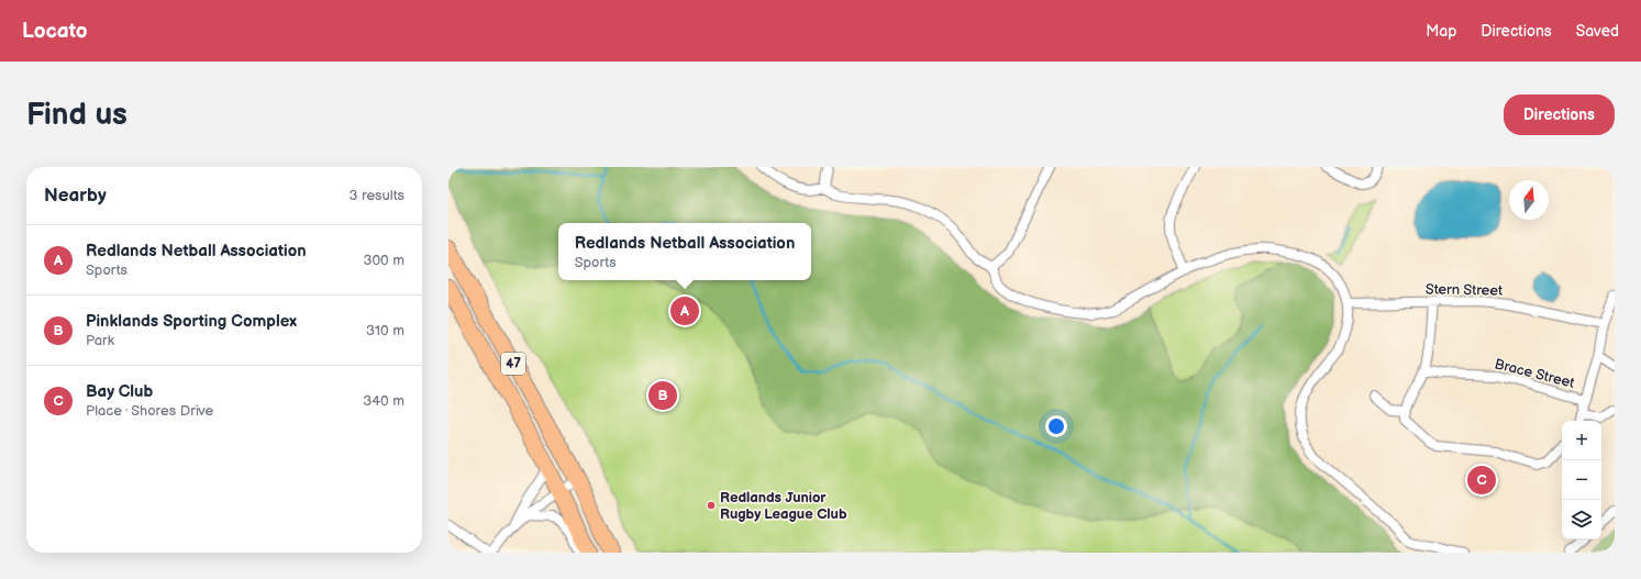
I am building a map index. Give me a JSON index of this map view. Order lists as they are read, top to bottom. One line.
{"streets":{"highway":["47"],"street":["Stern Street","Brace Street"]},"places":["Redlands Junior Rugby League Club"],"north":"top","page":{"header":"Locato","nav":["Map","Directions","Saved"],"buttons":"Directions","title":"Find us","heading":["Nearby","3 results"],"popup":["Redlands Netball Association","Sports"],"list":[{"mark":"A","name":"Redlands Netball Association","note":"Sports","value":"300 m"},{"mark":"B","name":"Pinklands Sporting Complex","note":"Park","value":"310 m"},{"mark":"C","name":"Bay Club","note":"Place · Shores Drive","value":"340 m"}],"pins":["A","B","C"],"map_buttons":["+","−"]}}
